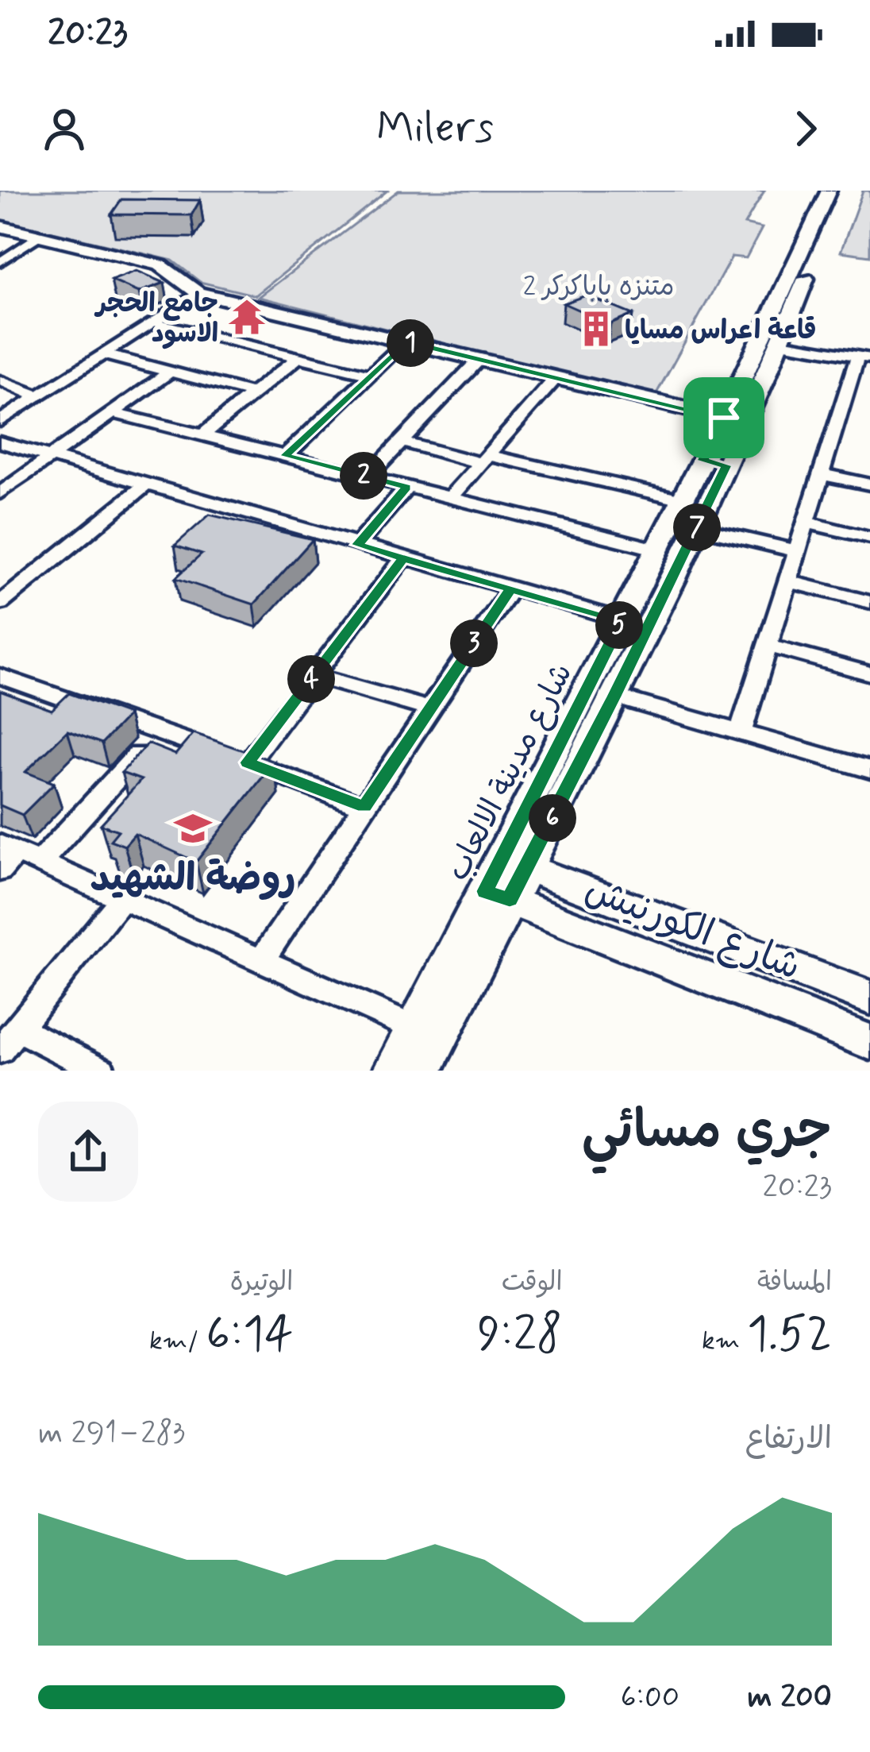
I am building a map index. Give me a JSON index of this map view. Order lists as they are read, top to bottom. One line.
{"streets":{"main road":["شارع مدينة الالعاب","شارع الكورنيش"]},"crossings":[["شارع مدينة الالعاب","شارع الكورنيش"]],"parks":["متنزه باباكركر 2"],"places":{"temple":["جامع الحجر الاسود"],"building":["قاعة اعراس مسايا"],"school or university":["روضة الشهيد"]},"page":{"status":"20:23","header":"Milers","pins":["1","2","7","5","3","4","6"],"heading":["جري مسائي","20:23"],"stats":[["المسافة","1.52 km"],["الوقت","9:28"],["الوتيرة","6:14 /km"]],"chart":["الارتفاع","283–291 m"],"list":[{"name":"200 m","note":"6:00"}]}}
